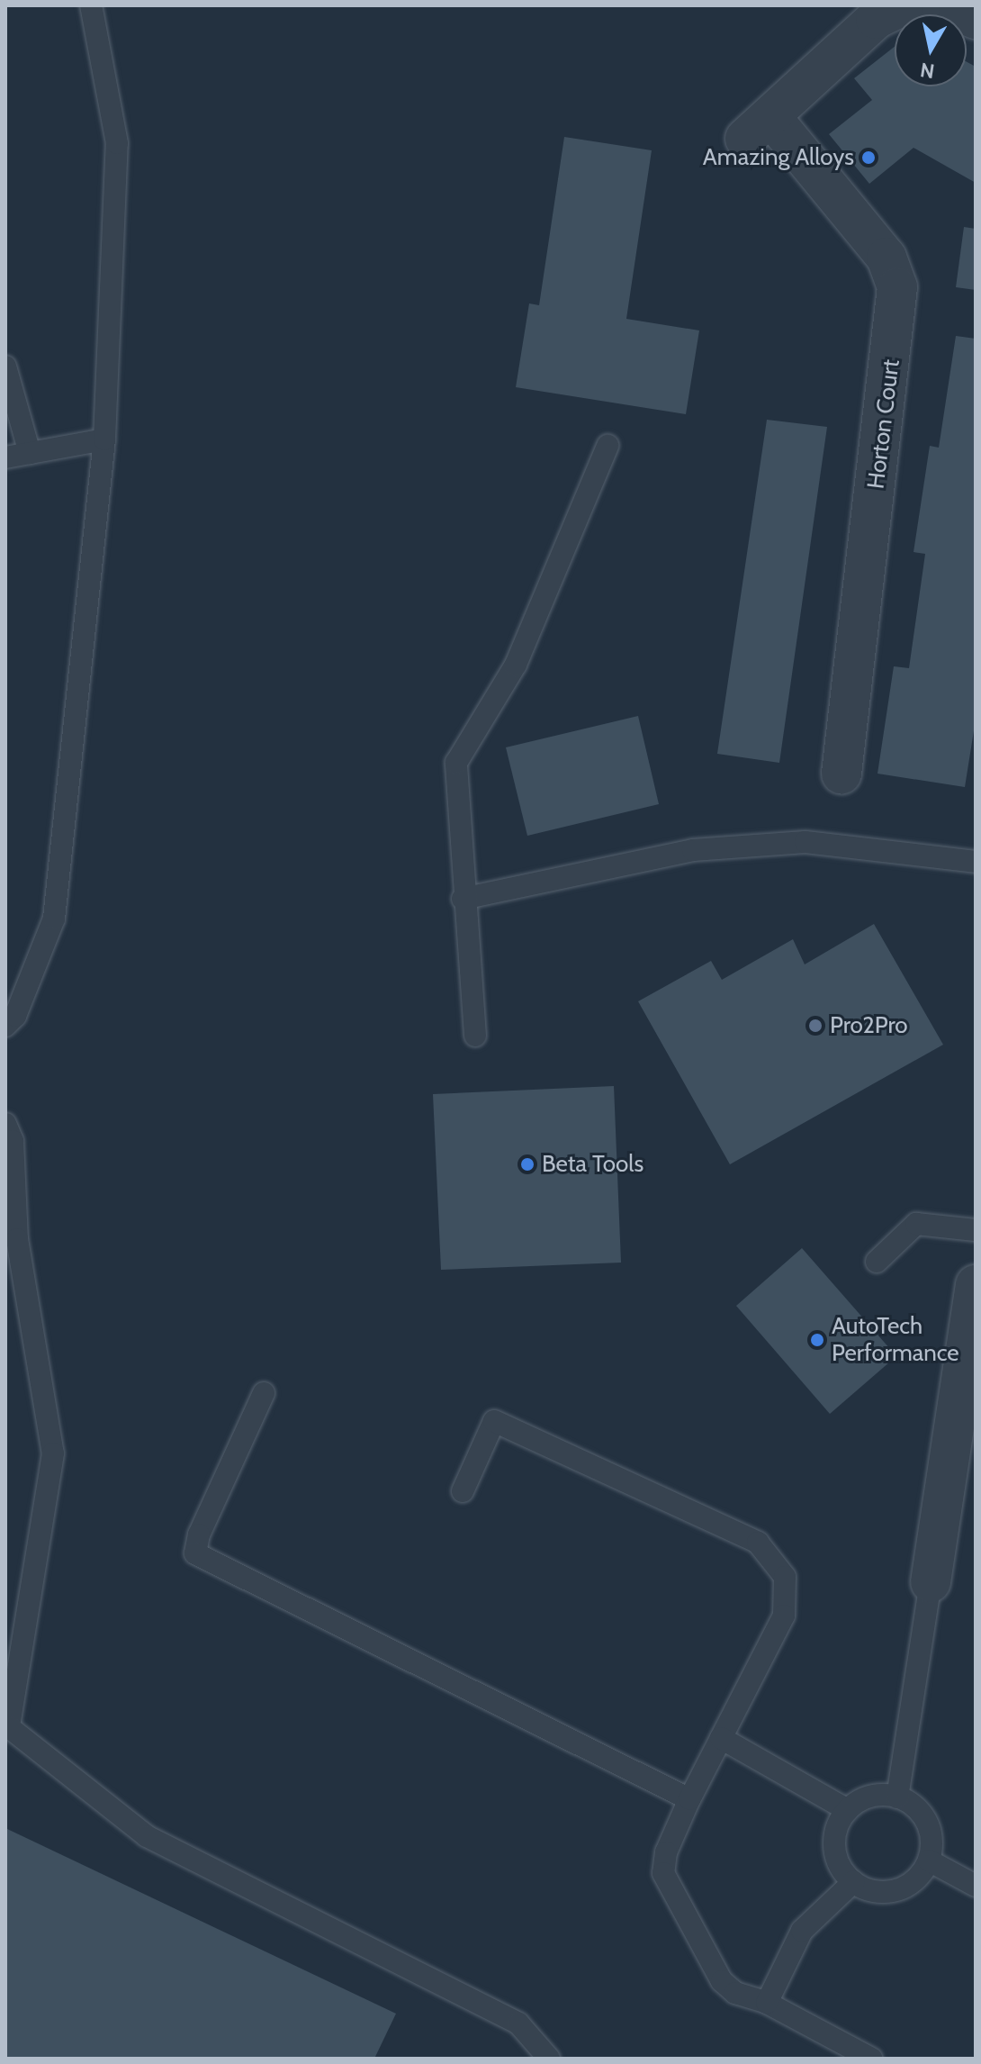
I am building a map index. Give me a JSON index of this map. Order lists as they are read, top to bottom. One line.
{"streets":{"street":["Horton Court"]},"places":["Amazing Alloys","Pro2Pro","Beta Tools","AutoTech Performance"],"north":"bottom"}
